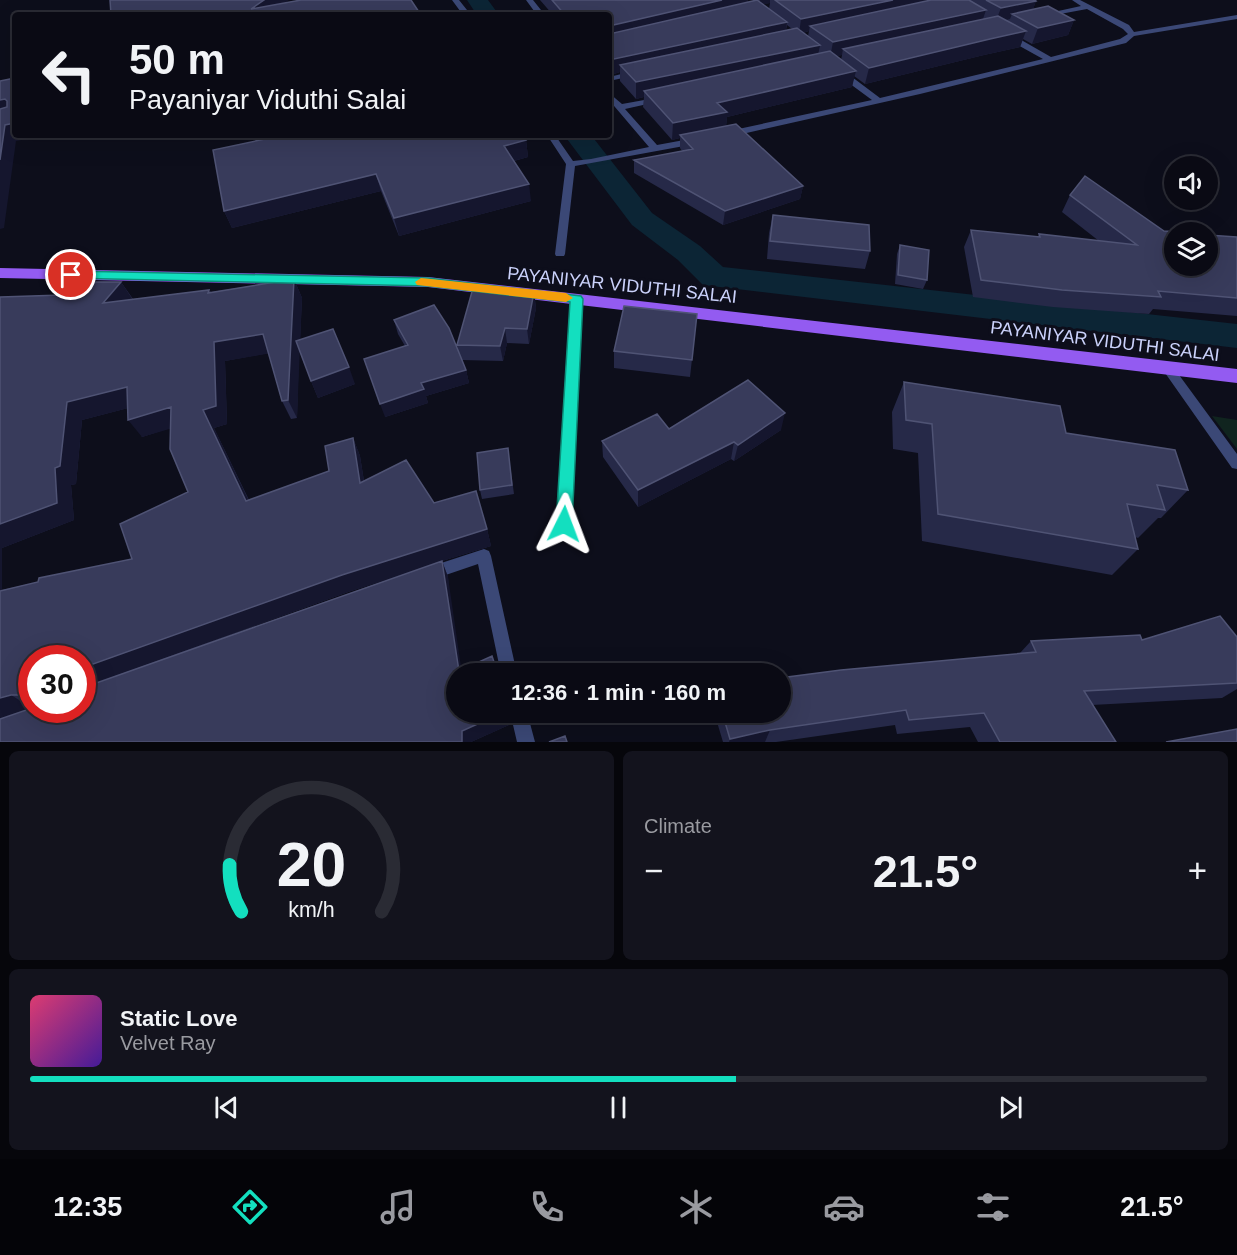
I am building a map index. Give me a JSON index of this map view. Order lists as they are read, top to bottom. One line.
{"streets":{"main road":["PAYANIYAR VIDUTHI SALAI"]},"page":{"turn":["50 m","Payaniyar Viduthi Salai"],"limit":"30","trip":"12:36 · 1 min · 160 m","tile":"Climate","heat":["−","21.5°","+"],"song":["Static Love","Velvet Ray"],"tabs":["12:35","21.5°"],"gauge":["20","km/h"]}}
